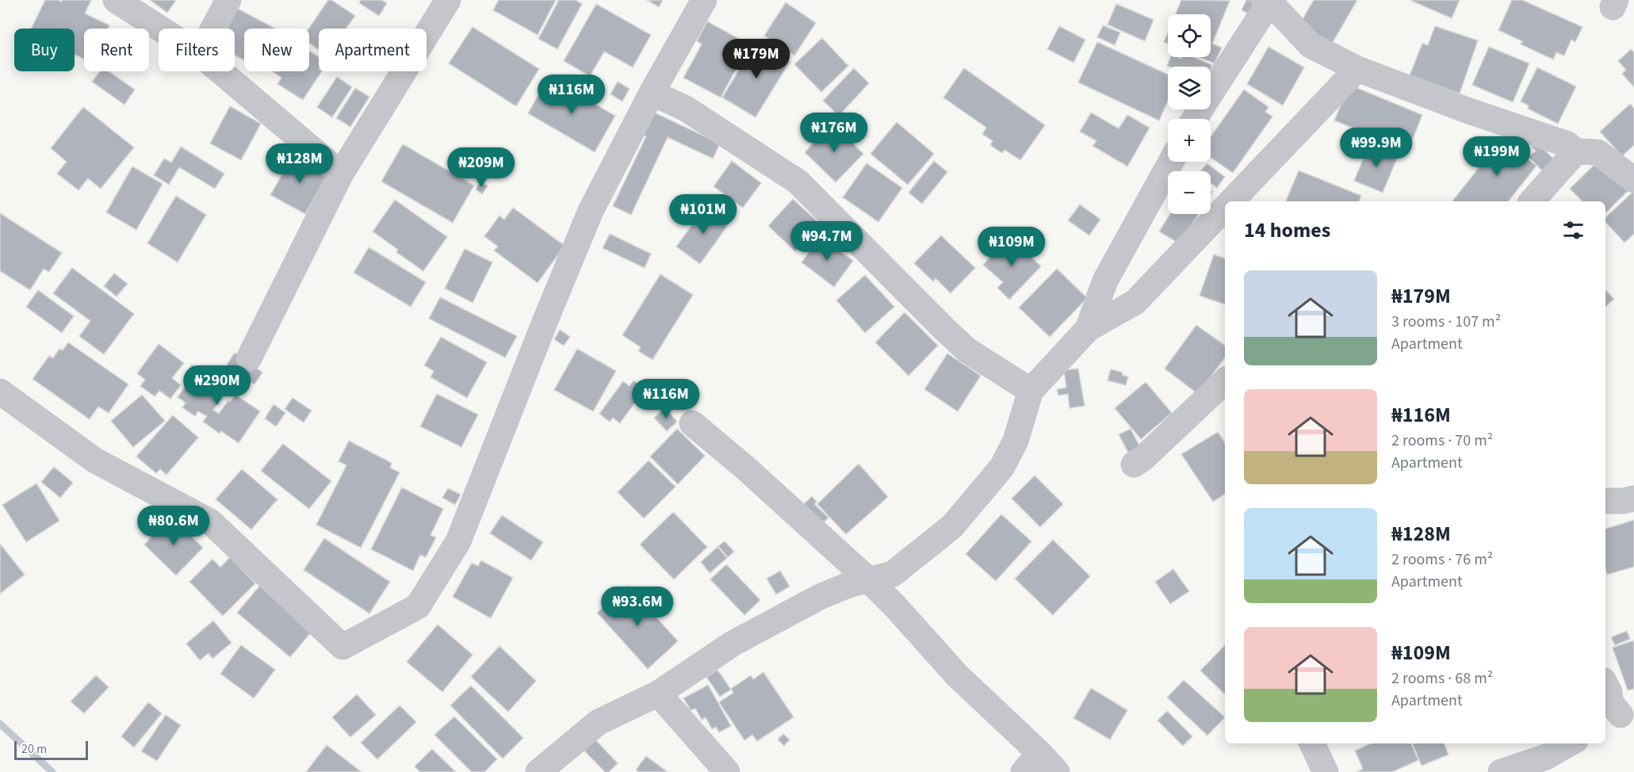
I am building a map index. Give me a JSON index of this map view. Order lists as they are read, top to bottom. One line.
{"scale_bar":"20 m","page":{"map_buttons":["+","−"],"chip":["Buy","Rent","Filters","New","Apartment"],"price":["₦179M","₦116M","₦176M","₦99.9M","₦199M","₦128M","₦209M","₦101M","₦94.7M","₦109M","₦290M","₦116M","₦80.6M","₦93.6M"],"heading":"14 homes","list":[{"name":"₦179M","note":"3 rooms · 107 m² · Apartment"},{"name":"₦116M","note":"2 rooms · 70 m² · Apartment"},{"name":"₦128M","note":"2 rooms · 76 m² · Apartment"},{"name":"₦109M","note":"2 rooms · 68 m² · Apartment"}],"scale":"20 m"}}
